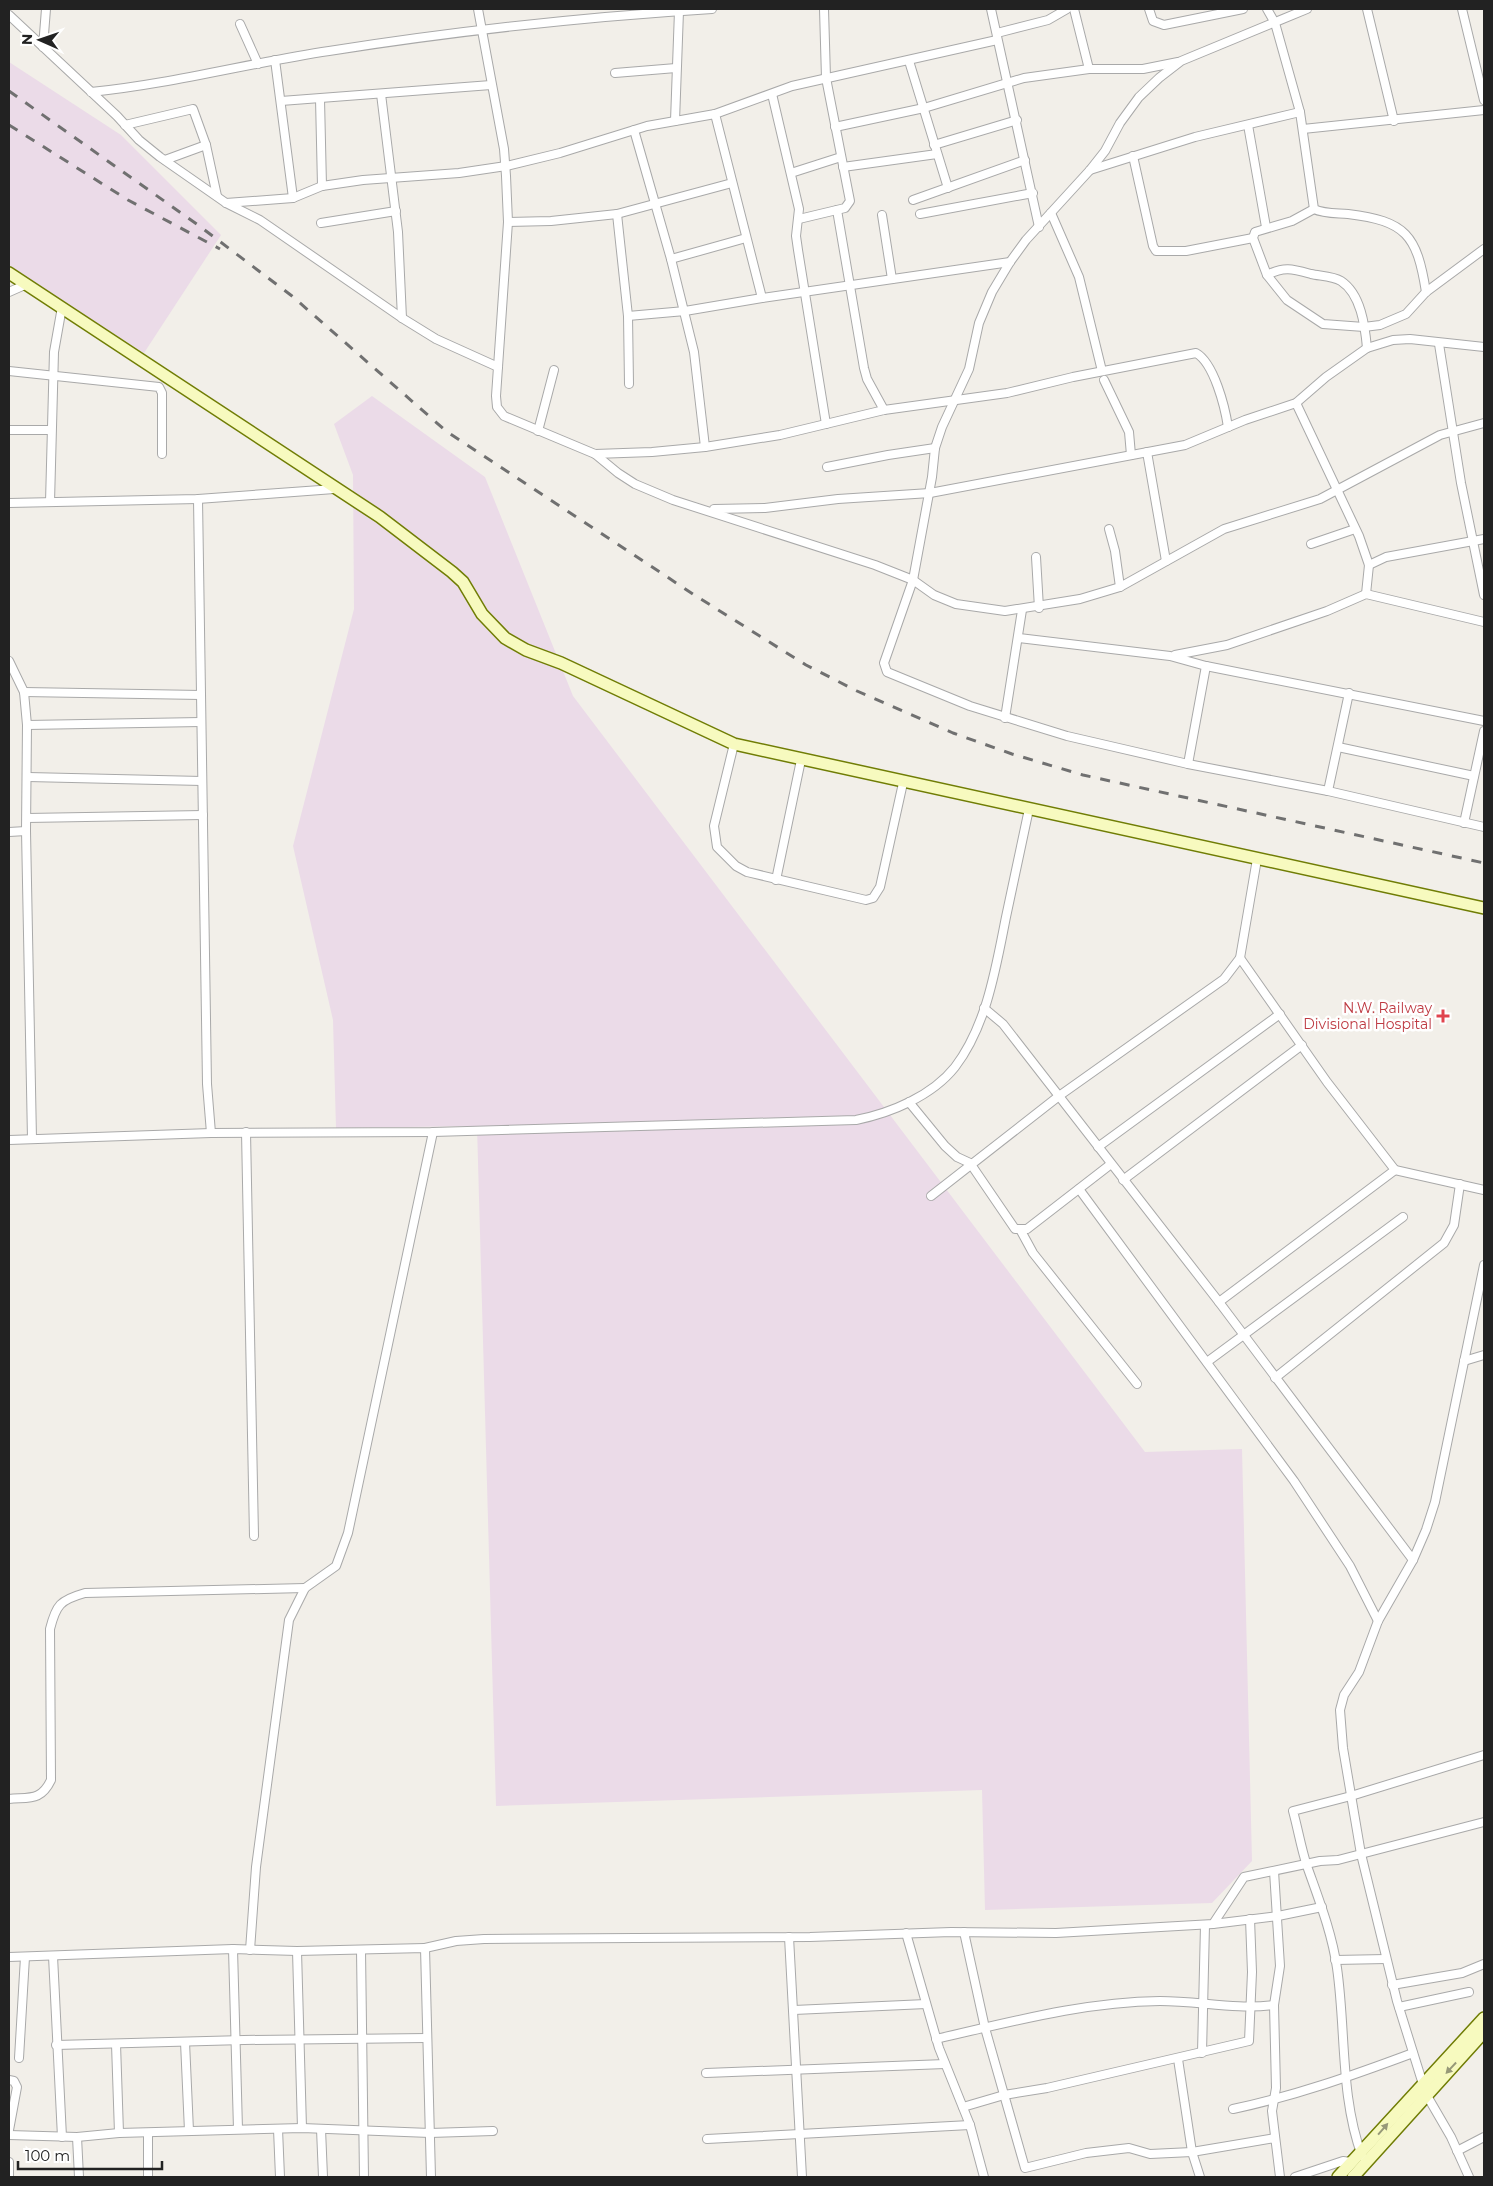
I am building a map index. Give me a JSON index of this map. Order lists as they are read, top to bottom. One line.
{"places":{"health":["N.W. Railway Divisional Hospital"]},"scale_bar":"100 m","north":"left"}
